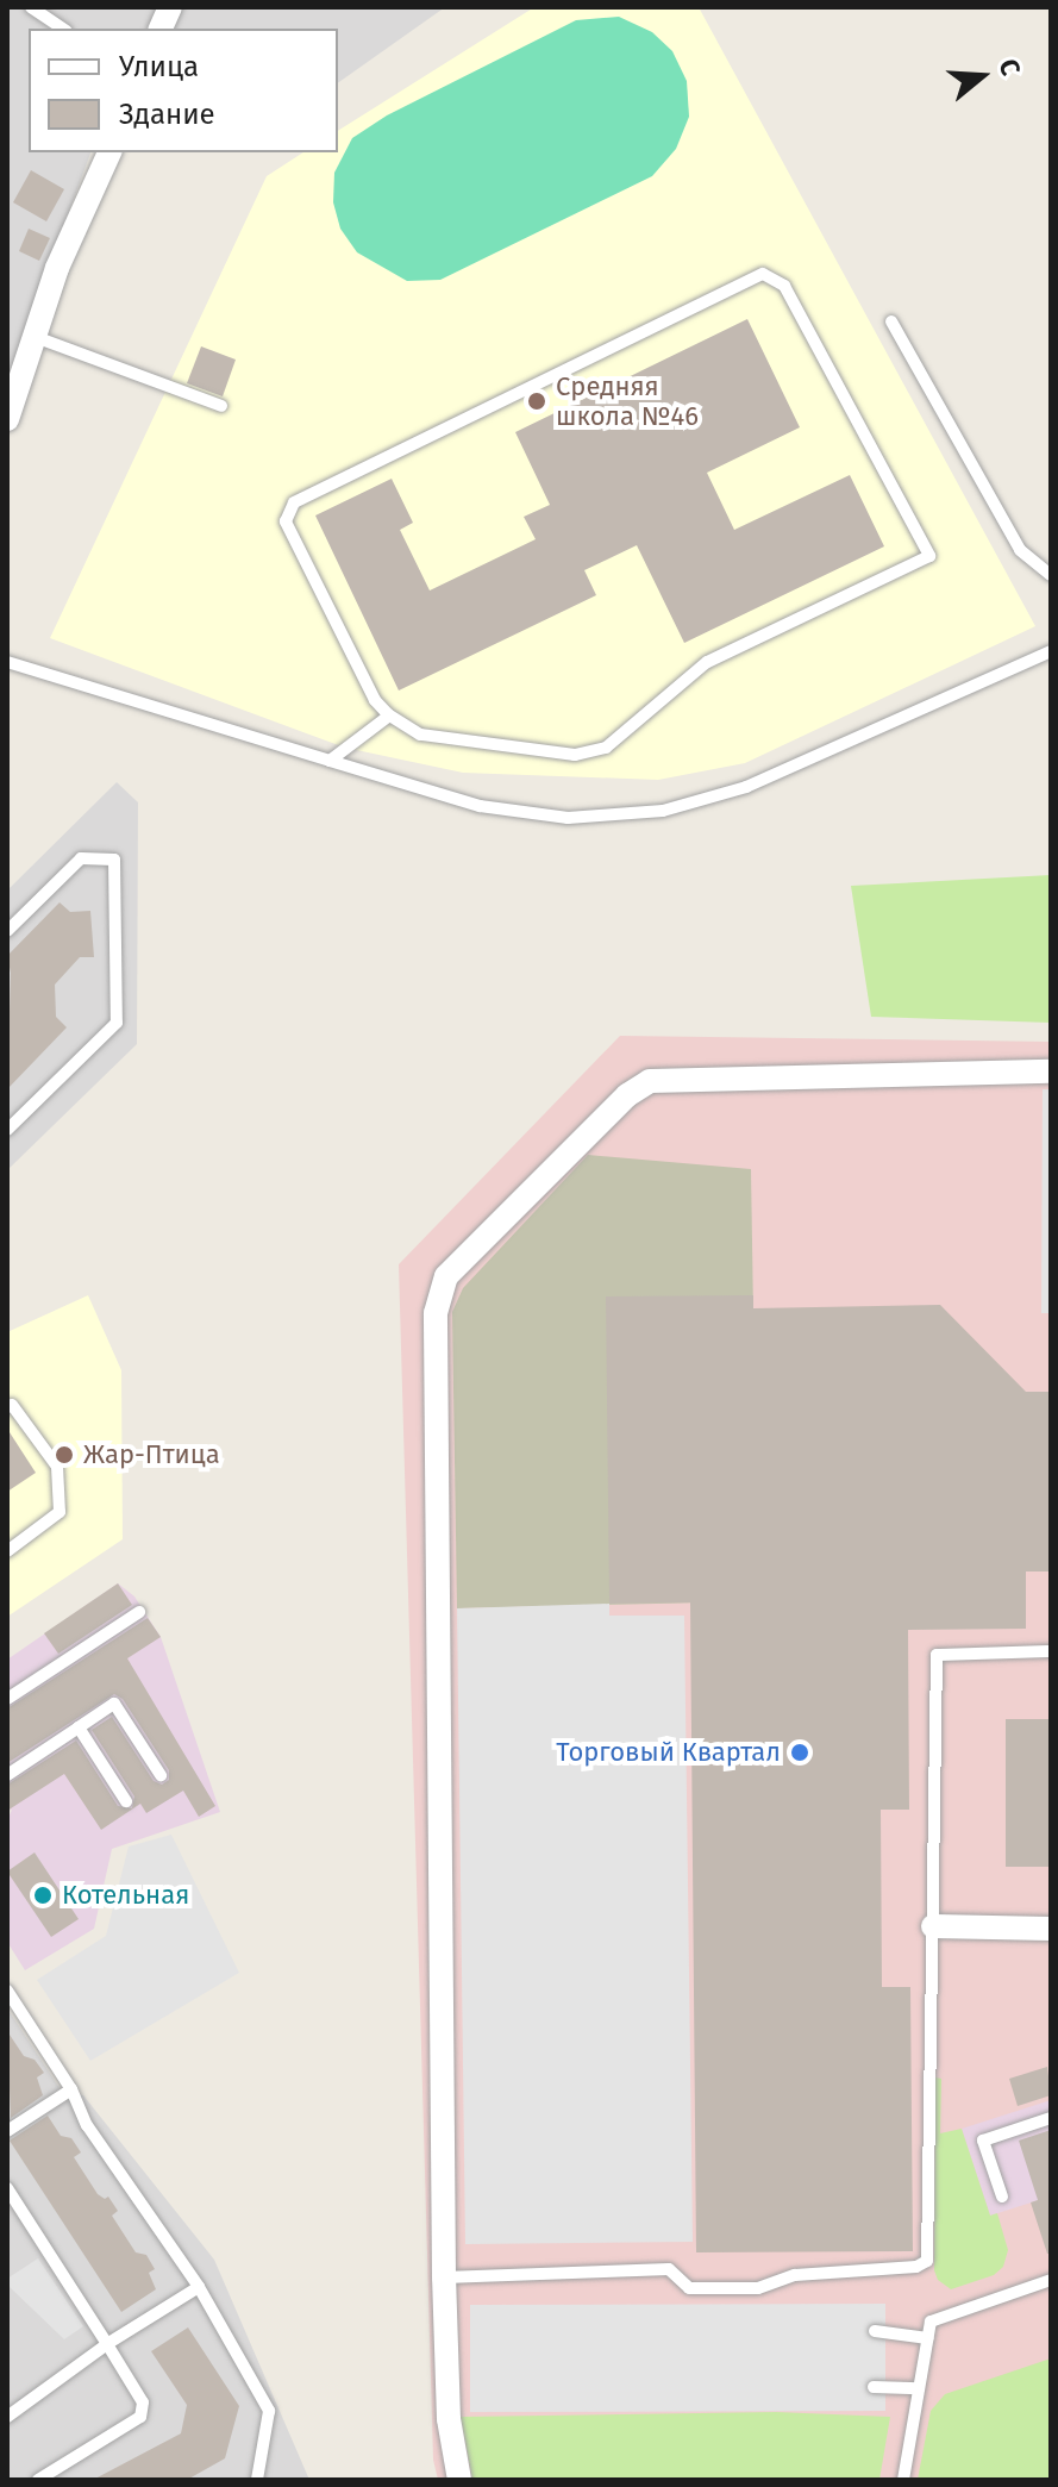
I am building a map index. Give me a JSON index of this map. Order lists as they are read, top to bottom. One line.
{"places":["Средняя школа №46","Жар-Птица","Торговый Квартал","Котельная"],"legend":["Улица","Здание"],"north":"right"}
